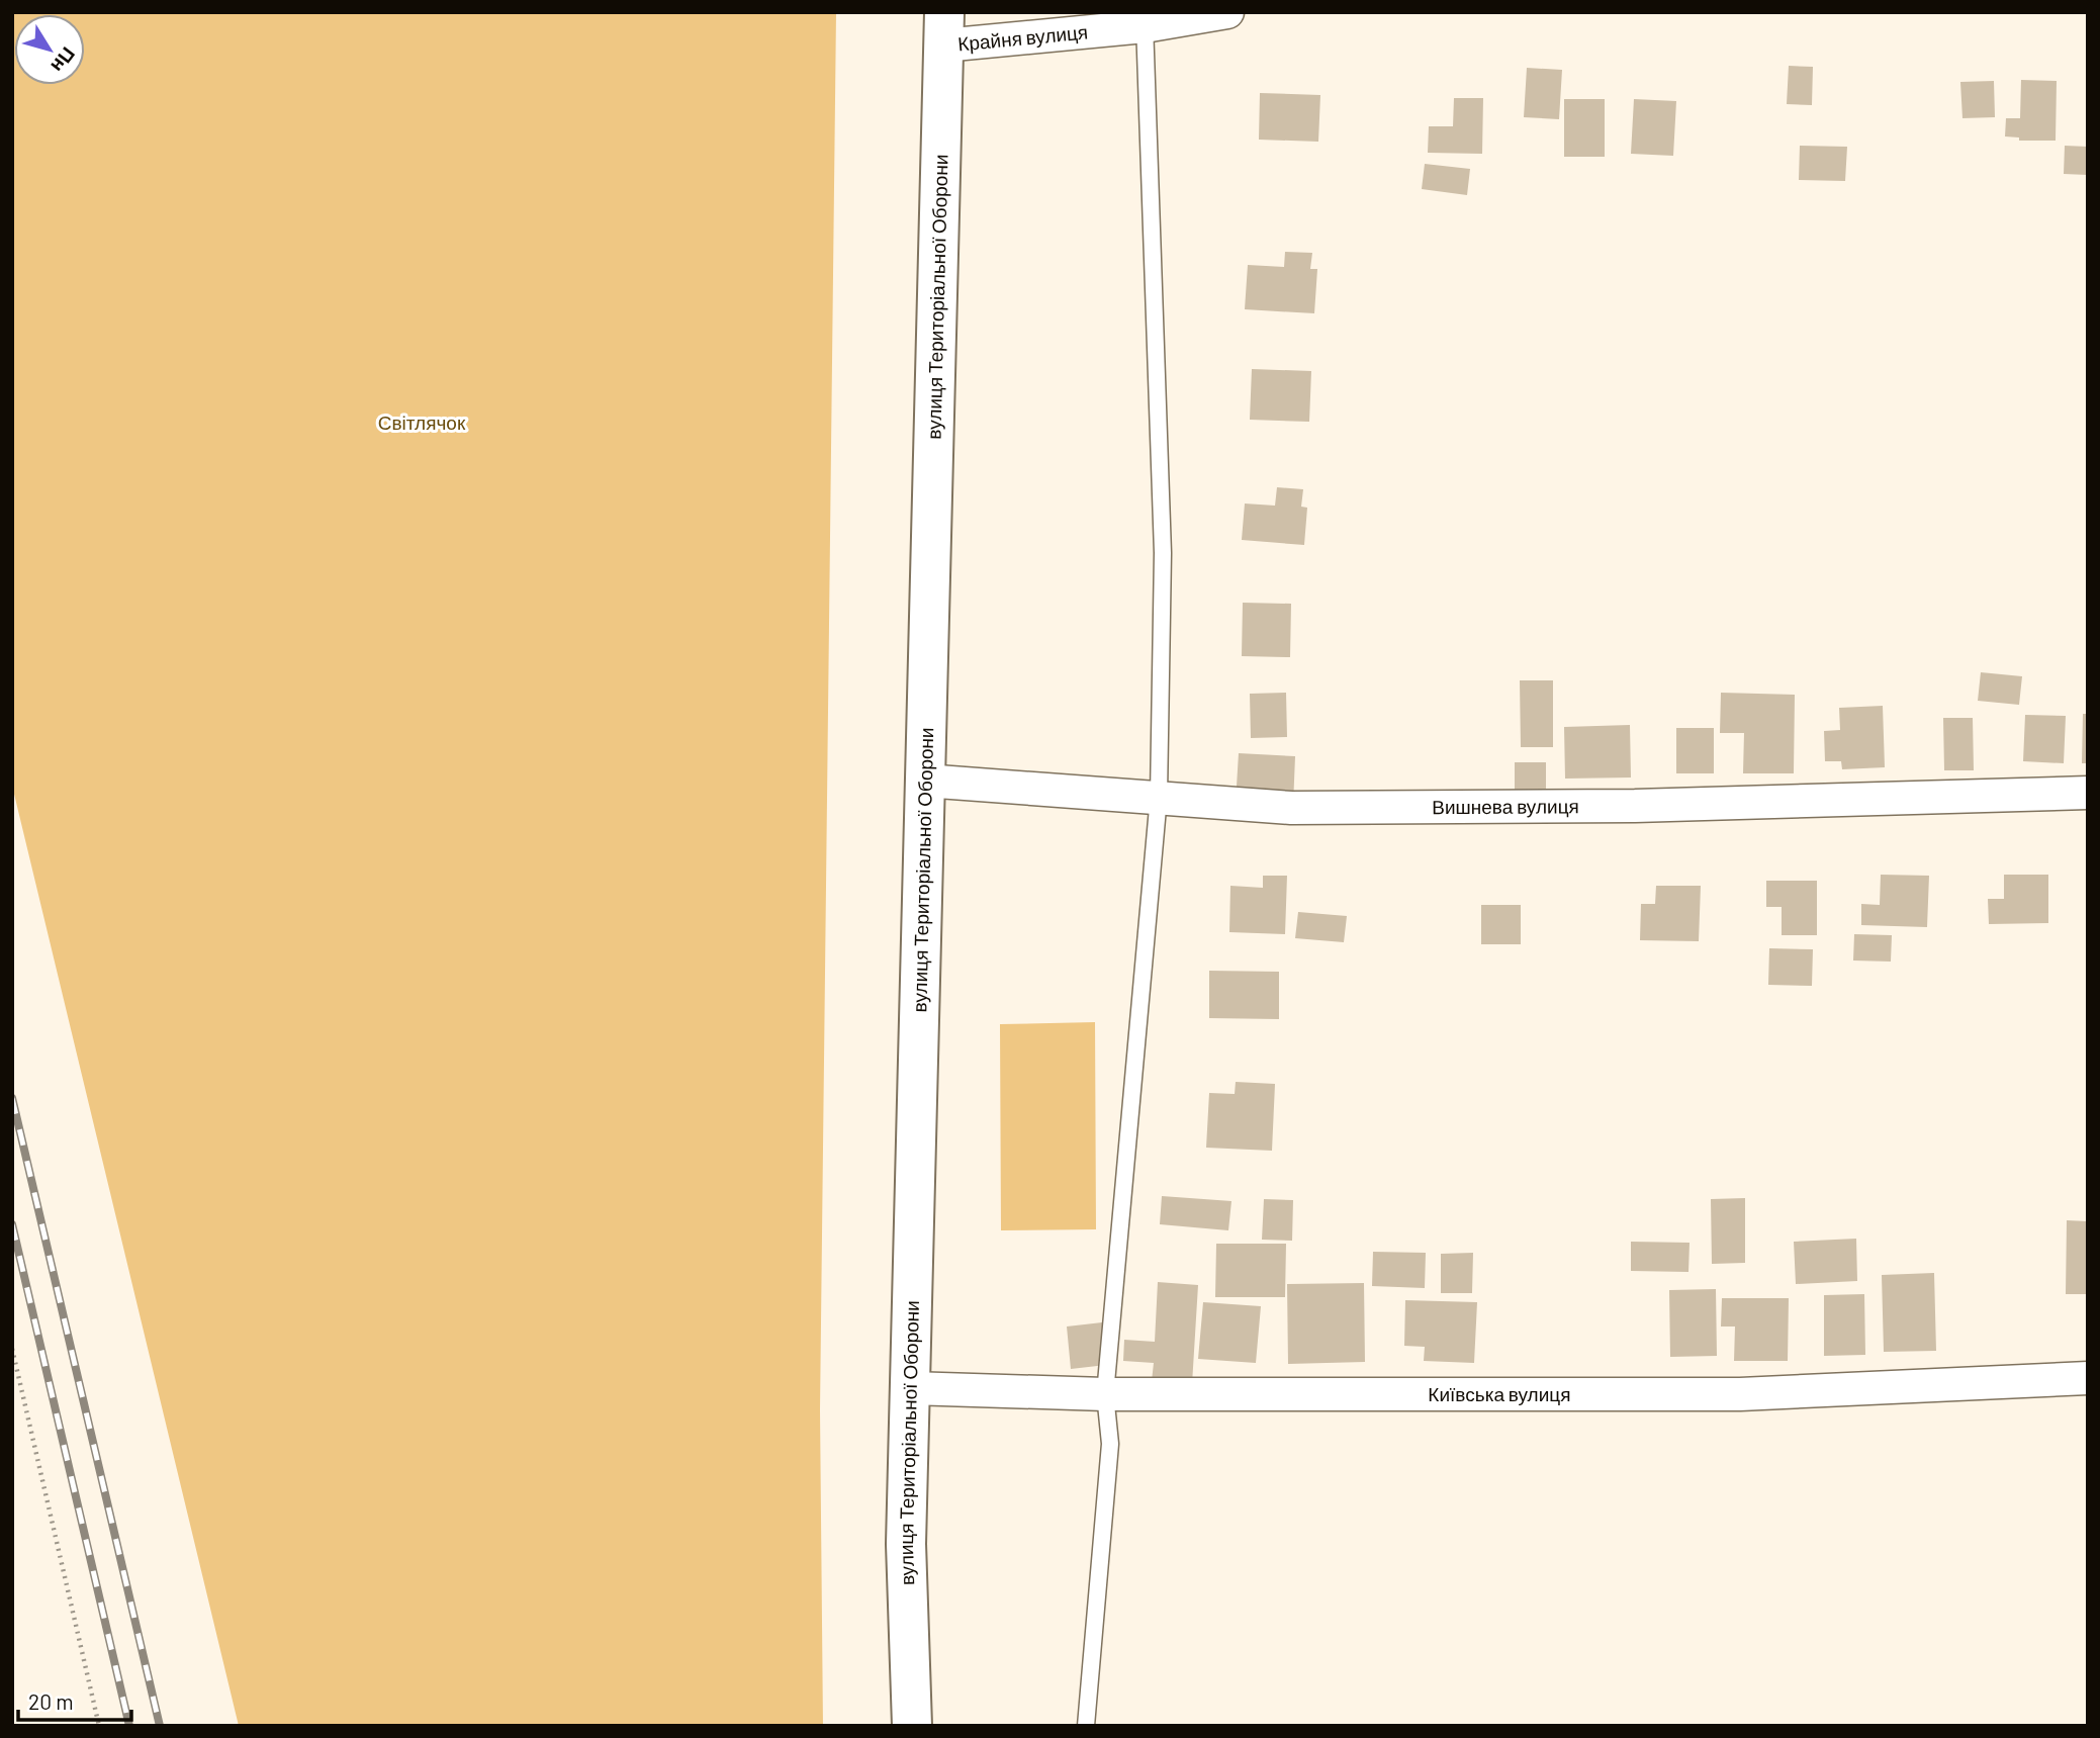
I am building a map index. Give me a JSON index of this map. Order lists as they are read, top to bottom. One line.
{"streets":{"street":["Крайня вулиця","вулиця Територіальної Оборони","Вишнева вулиця","Київська вулиця"]},"crossings":[["Крайня вулиця","вулиця Територіальної Оборони"],["вулиця Територіальної Оборони","Вишнева вулиця"],["вулиця Територіальної Оборони","Київська вулиця"]],"parks":["Світлячок"],"scale_bar":"20 m","north":"bottom right"}
